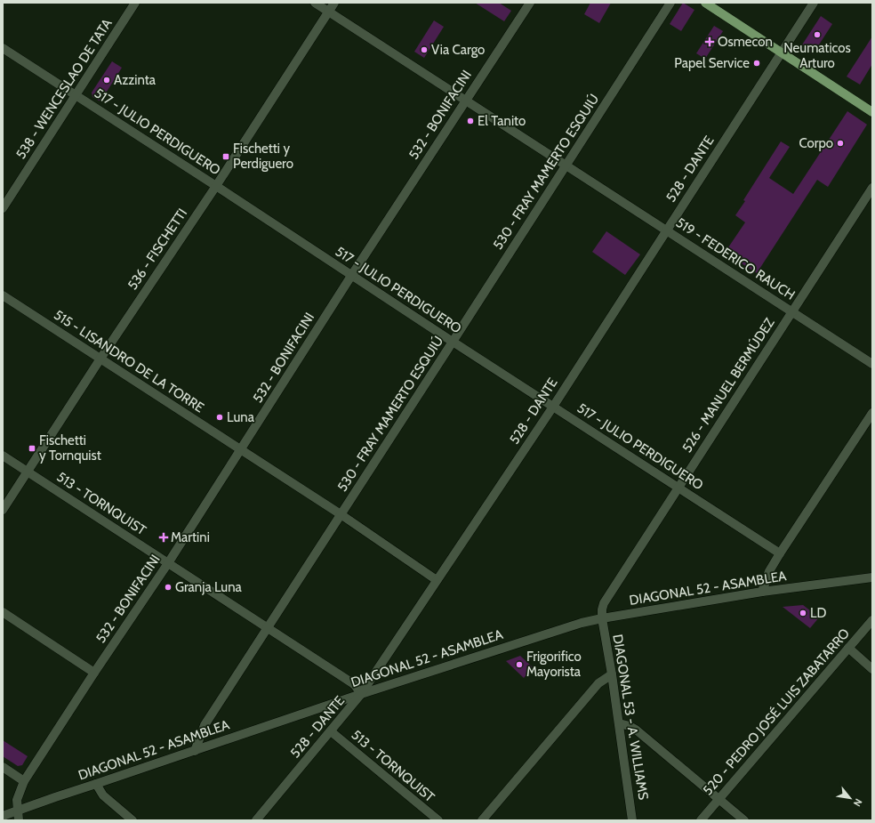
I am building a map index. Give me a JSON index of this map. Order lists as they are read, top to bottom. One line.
{"streets":{"street":["538 - WENCESLAO DE TATA","532 - BONIFACINI","517 - JULIO PERDIGUERO","528 - DANTE","530 - FRAY MAMERTO ESQUIÚ","536 - FISCHETTI","519 - FEDERICO RAUCH","515 - LISANDRO DE LA TORRE","526 - MANUEL BERMÚDEZ","513 - TORNQUIST","DIAGONAL 52 - ASAMBLEA","520 - PEDRO JOSÉ LUIS ZABATARRO","DIAGONAL 53 - A. WILLIAMS"]},"crossings":[["538 - WENCESLAO DE TATA","517 - JULIO PERDIGUERO"],["532 - BONIFACINI","517 - JULIO PERDIGUERO"],["532 - BONIFACINI","519 - FEDERICO RAUCH"],["532 - BONIFACINI","515 - LISANDRO DE LA TORRE"],["532 - BONIFACINI","513 - TORNQUIST"],["532 - BONIFACINI","DIAGONAL 52 - ASAMBLEA"],["517 - JULIO PERDIGUERO","528 - DANTE"],["517 - JULIO PERDIGUERO","530 - FRAY MAMERTO ESQUIÚ"],["517 - JULIO PERDIGUERO","536 - FISCHETTI"],["517 - JULIO PERDIGUERO","526 - MANUEL BERMÚDEZ"],["528 - DANTE","519 - FEDERICO RAUCH"],["528 - DANTE","515 - LISANDRO DE LA TORRE"],["528 - DANTE","513 - TORNQUIST"],["528 - DANTE","DIAGONAL 52 - ASAMBLEA"],["530 - FRAY MAMERTO ESQUIÚ","519 - FEDERICO RAUCH"],["530 - FRAY MAMERTO ESQUIÚ","515 - LISANDRO DE LA TORRE"],["530 - FRAY MAMERTO ESQUIÚ","513 - TORNQUIST"],["530 - FRAY MAMERTO ESQUIÚ","DIAGONAL 52 - ASAMBLEA"],["536 - FISCHETTI","519 - FEDERICO RAUCH"],["536 - FISCHETTI","515 - LISANDRO DE LA TORRE"],["536 - FISCHETTI","513 - TORNQUIST"],["519 - FEDERICO RAUCH","526 - MANUEL BERMÚDEZ"],["526 - MANUEL BERMÚDEZ","DIAGONAL 52 - ASAMBLEA"],["526 - MANUEL BERMÚDEZ","DIAGONAL 53 - A. WILLIAMS"],["513 - TORNQUIST","DIAGONAL 52 - ASAMBLEA"],["DIAGONAL 52 - ASAMBLEA","DIAGONAL 53 - A. WILLIAMS"]],"places":{"other":["Neumaticos Arturo","Via Cargo","Papel Service","Azzinta","El Tanito","Corpo","Luna","Granja Luna","LD","Frigorifico Mayorista"],"health":["Osmecon","Martini"],"transit":["Fischetti y Perdiguero","Fischetti y Tornquist"]},"north":"bottom right"}
